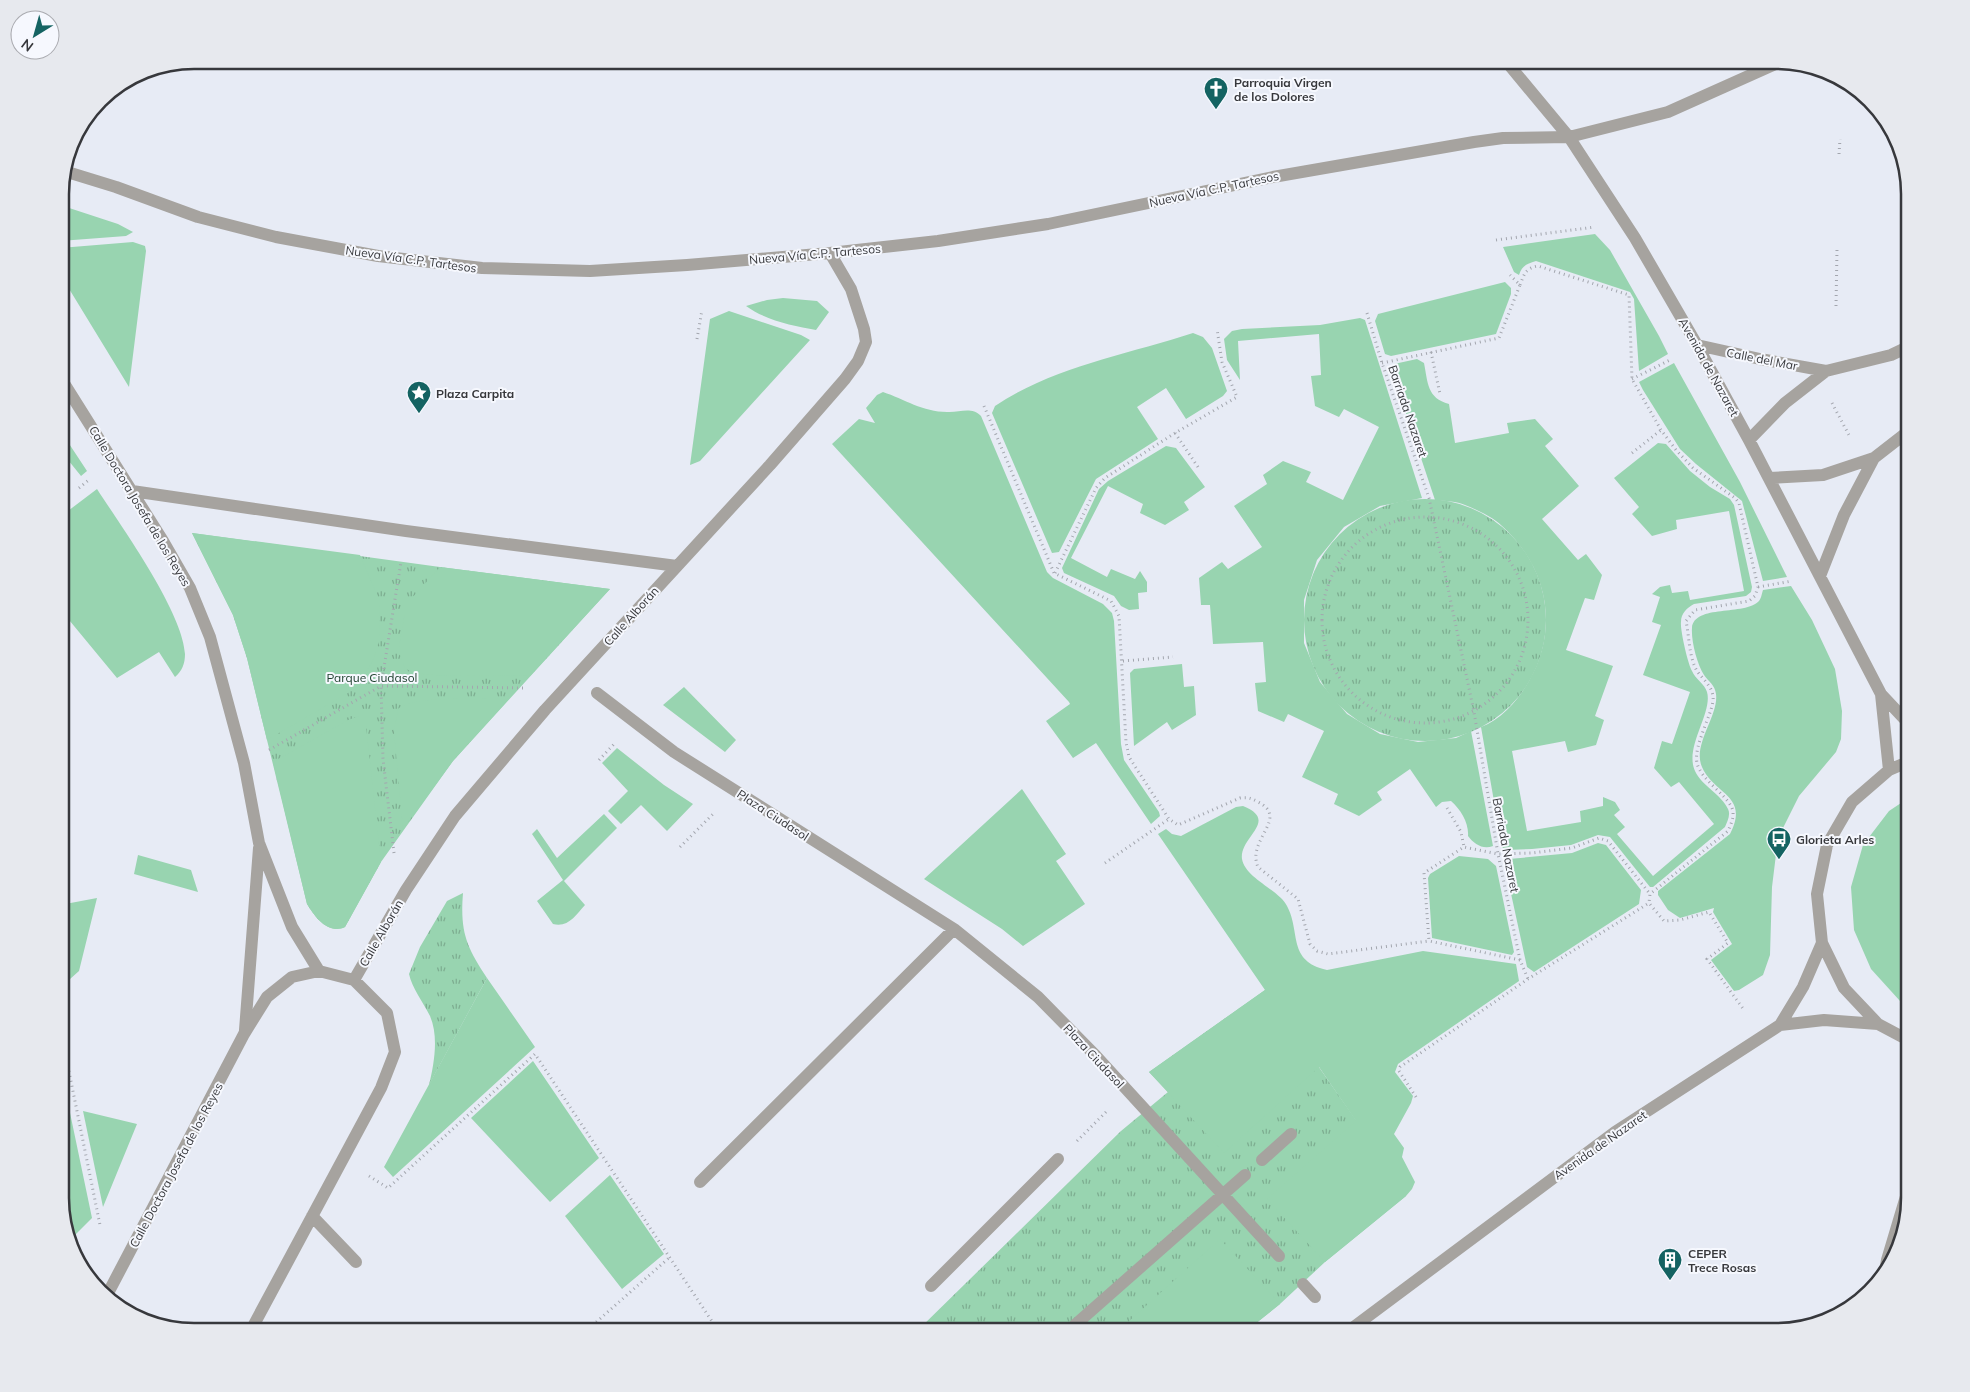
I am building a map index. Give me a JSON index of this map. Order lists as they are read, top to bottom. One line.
{"streets":{"street":["Nueva Vía C.P. Tartesos","Calle del Mar","Avenida de Nazaret","Calle Doctora Josefa de los Reyes","Calle Alborán","Plaza Ciudasol"],"path":["Barriada Nazaret"]},"crossings":[["Nueva Vía C.P. Tartesos","Avenida de Nazaret"],["Nueva Vía C.P. Tartesos","Calle Alborán"],["Calle del Mar","Avenida de Nazaret"],["Calle Doctora Josefa de los Reyes","Calle Alborán"]],"parks":["Parque Ciudasol"],"places":{"church":["Parroquia Virgen de los Dolores"],"place":["Plaza Carpita"],"bus stop":["Glorieta Arles"],"building":["CEPER Trece Rosas"]},"north":"bottom left"}
